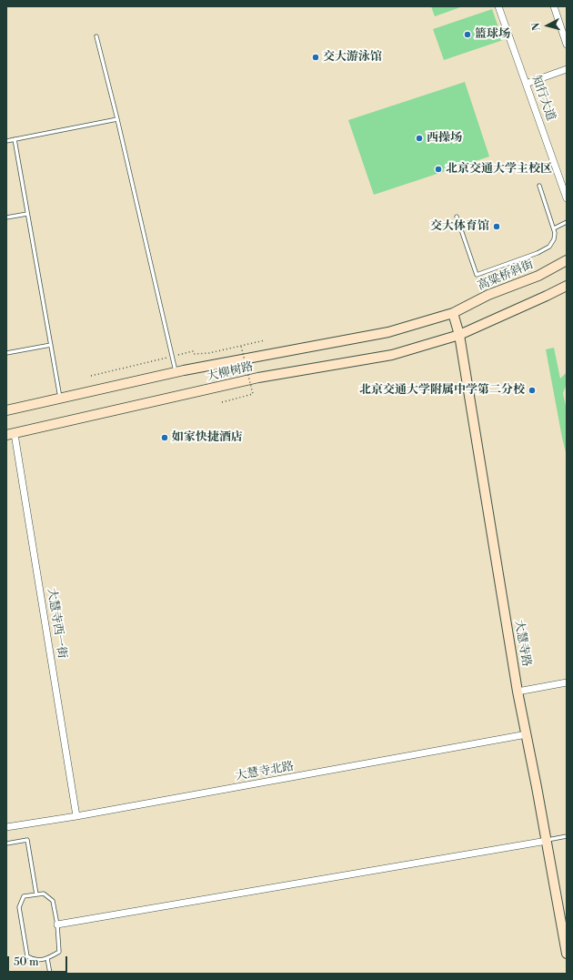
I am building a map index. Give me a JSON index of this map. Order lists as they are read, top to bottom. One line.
{"streets":{"main road":["高粱桥斜街","大柳树路","大慧寺路"],"street":["知行大道","大慧寺西一街","大慧寺北路"]},"crossings":[["高粱桥斜街","大柳树路"],["高粱桥斜街","大慧寺路"],["大柳树路","大慧寺西一街"],["大柳树路","大慧寺路"],["大慧寺西一街","大慧寺北路"],["大慧寺路","大慧寺北路"]],"places":["篮球场","交大游泳馆","西操场","北京交通大学主校区","交大体育馆","北京交通大学附属中学第二分校","如家快捷酒店"],"scale_bar":"50 m","north":"left"}
